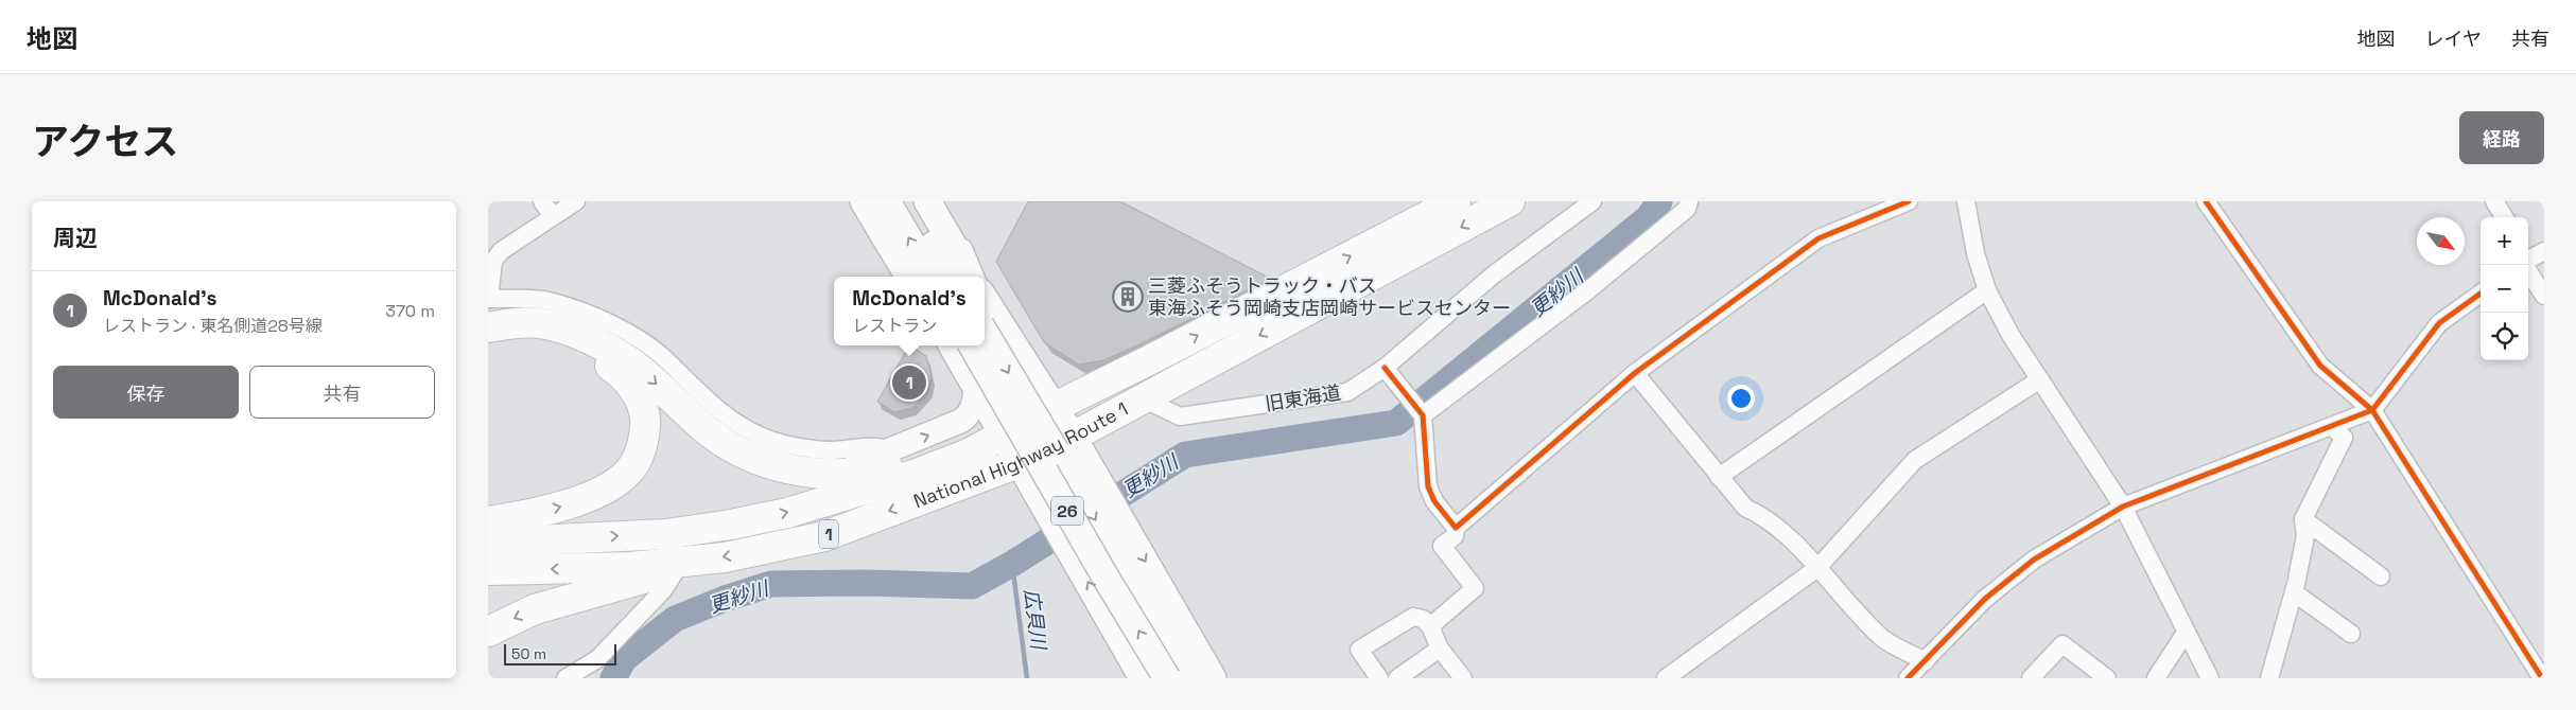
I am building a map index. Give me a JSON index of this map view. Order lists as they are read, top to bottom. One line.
{"streets":{"highway":["National Highway Route 1","1"],"main road":["26"],"street":["旧東海道"]},"crossings":[["旧東海道","National Highway Route 1"],["National Highway Route 1","26"]],"water":["更紗川","広貝川"],"places":{"building":["三菱ふそうトラック・バス 東海ふそう岡崎支店岡崎サービスセンター"]},"scale_bar":"50 m","north":"bottom right","page":{"header":"地図","nav":["地図","レイヤ","共有"],"title":"アクセス","buttons":["経路",["保存","共有"]],"heading":"周辺","map_buttons":["+","−"],"list":[{"mark":"1","name":"McDonald's","note":"レストラン · 東名側道28号線","value":"370 m"}],"popup":["McDonald's","レストラン"],"pins":"1","scale":"50 m"}}
